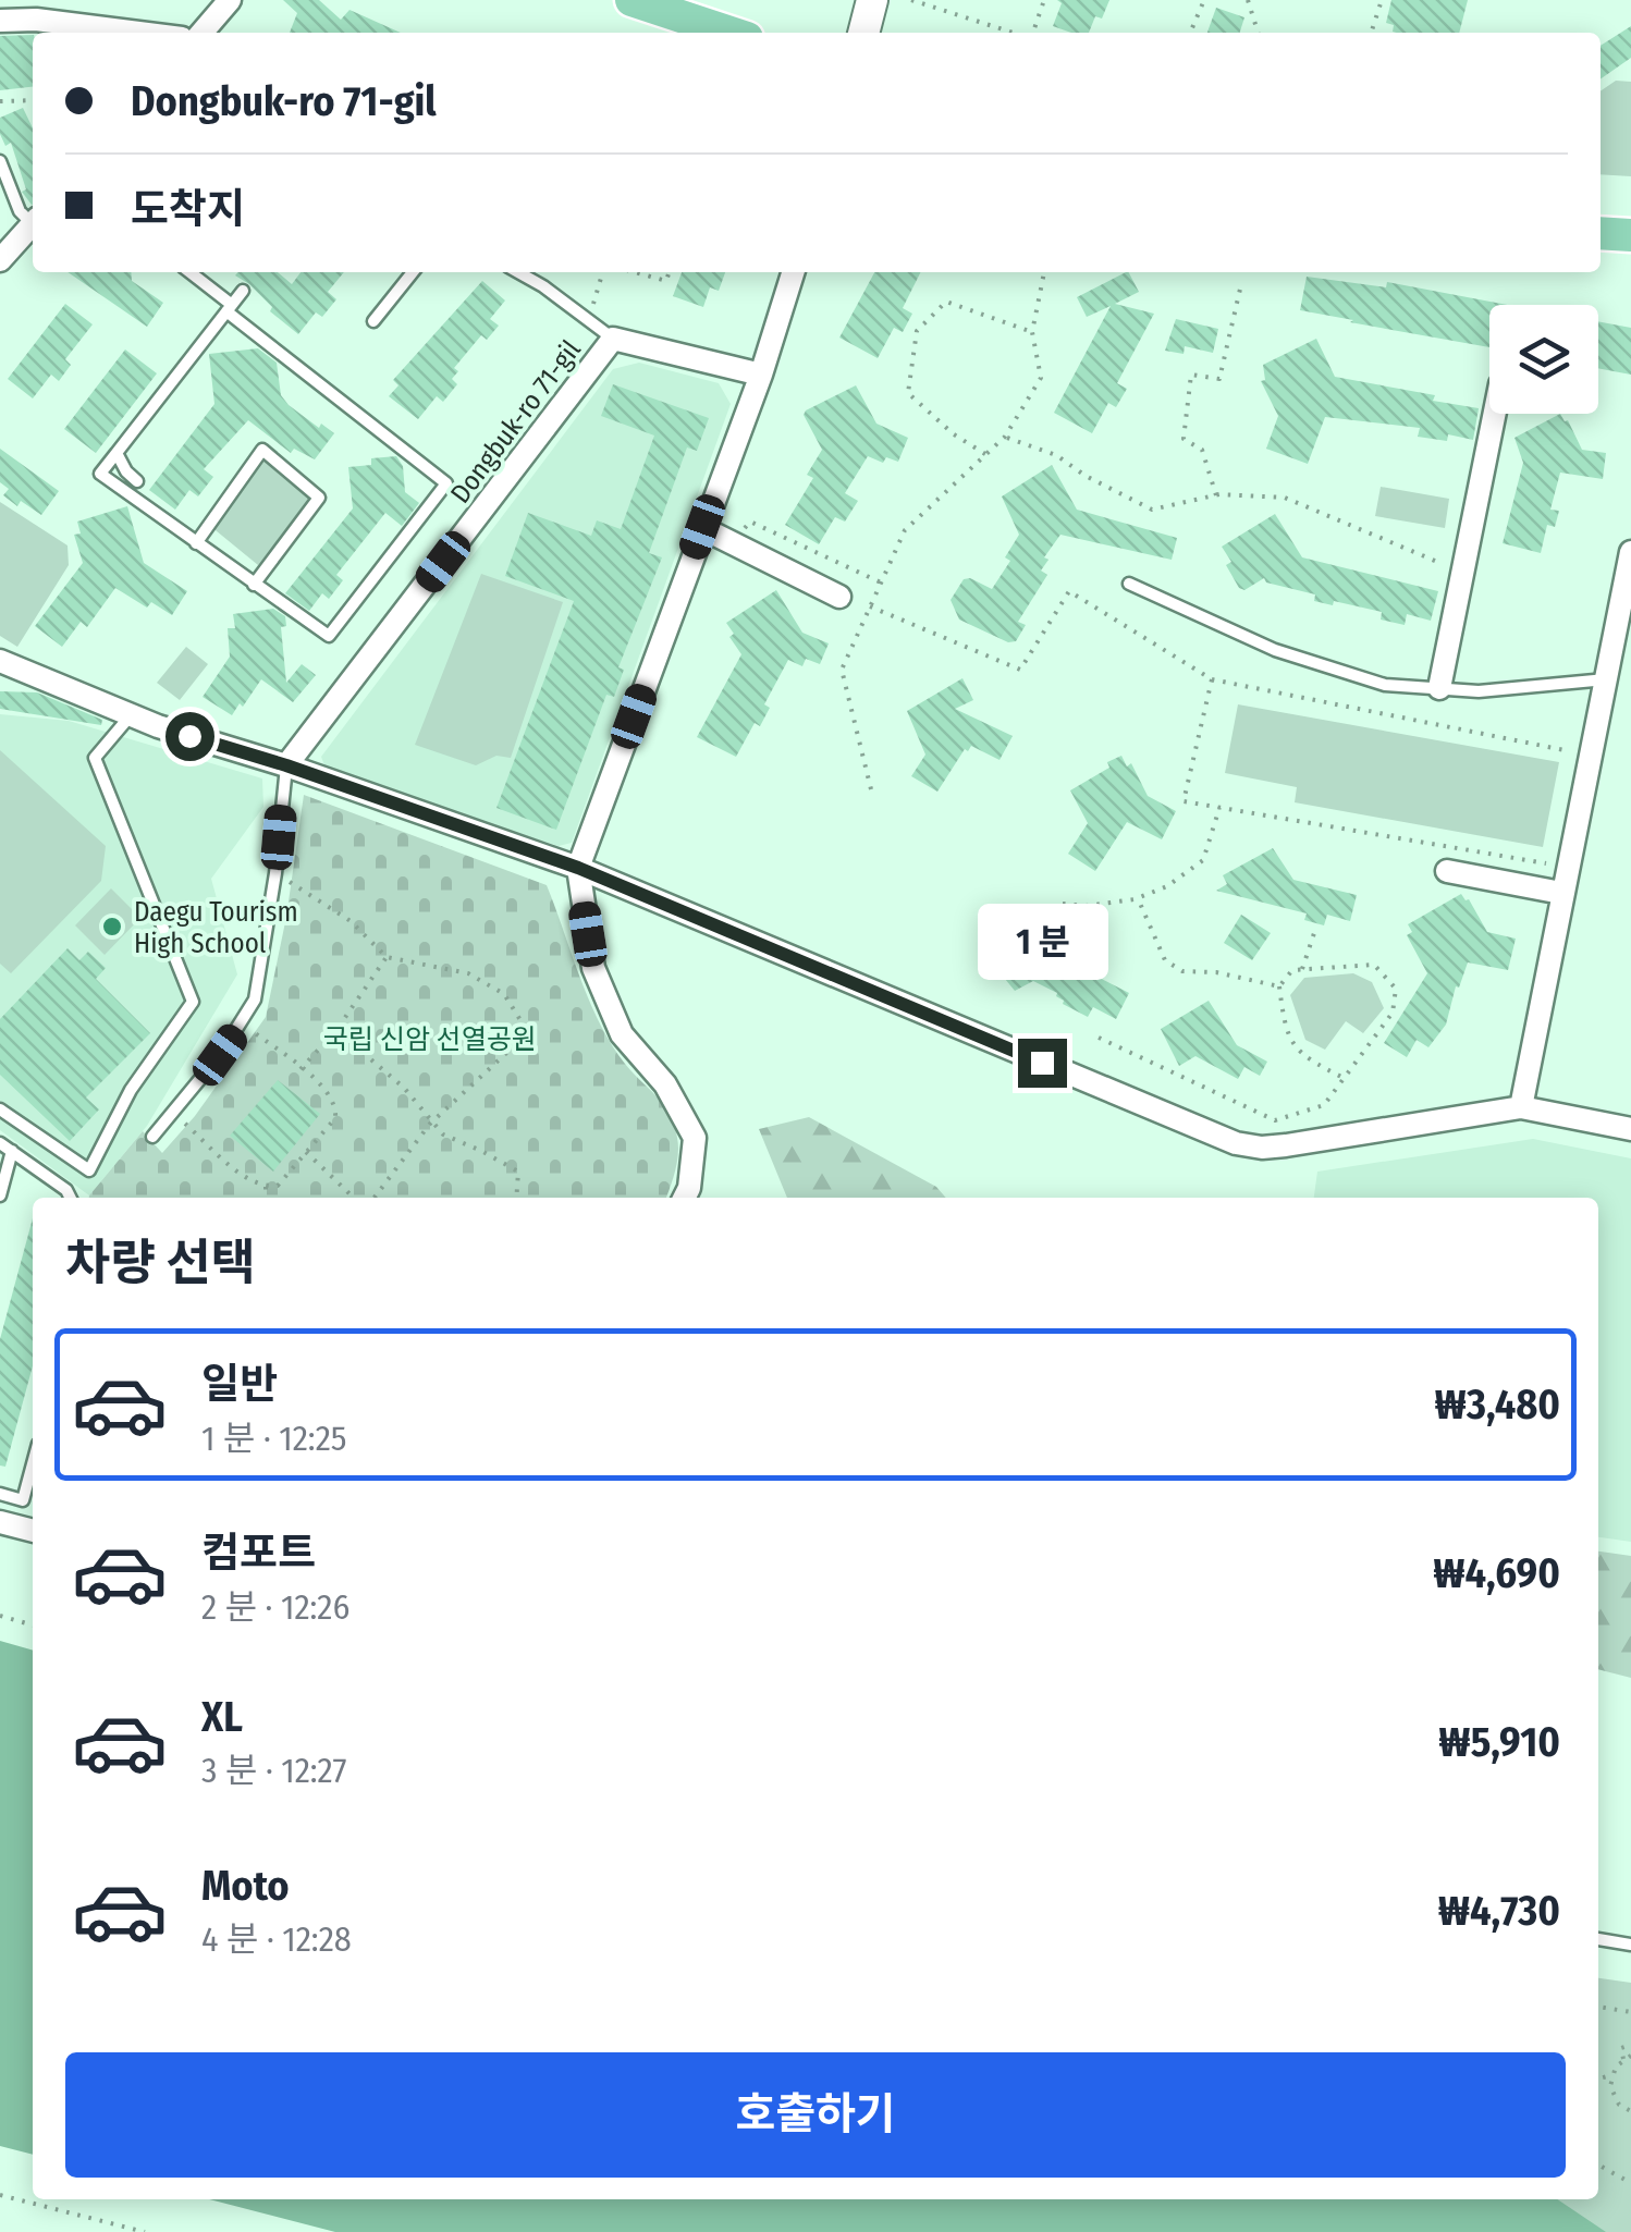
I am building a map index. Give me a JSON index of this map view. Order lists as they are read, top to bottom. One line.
{"streets":{"street":["Dongbuk-ro 71-gil"]},"parks":["국립 신암 선열공원"],"places":["Daegu Tourism High School"],"page":{"banner":["Dongbuk-ro 71-gil","도착지"],"bubble":"1 분","heading":"차량 선택","list":[{"name":"일반","note":"1 분 · 12:25","value":"₩3,480"},{"name":"컴포트","note":"2 분 · 12:26","value":"₩4,690"},{"name":"XL","note":"3 분 · 12:27","value":"₩5,910"},{"name":"Moto","note":"4 분 · 12:28","value":"₩4,730"}],"buttons":"호출하기"}}
